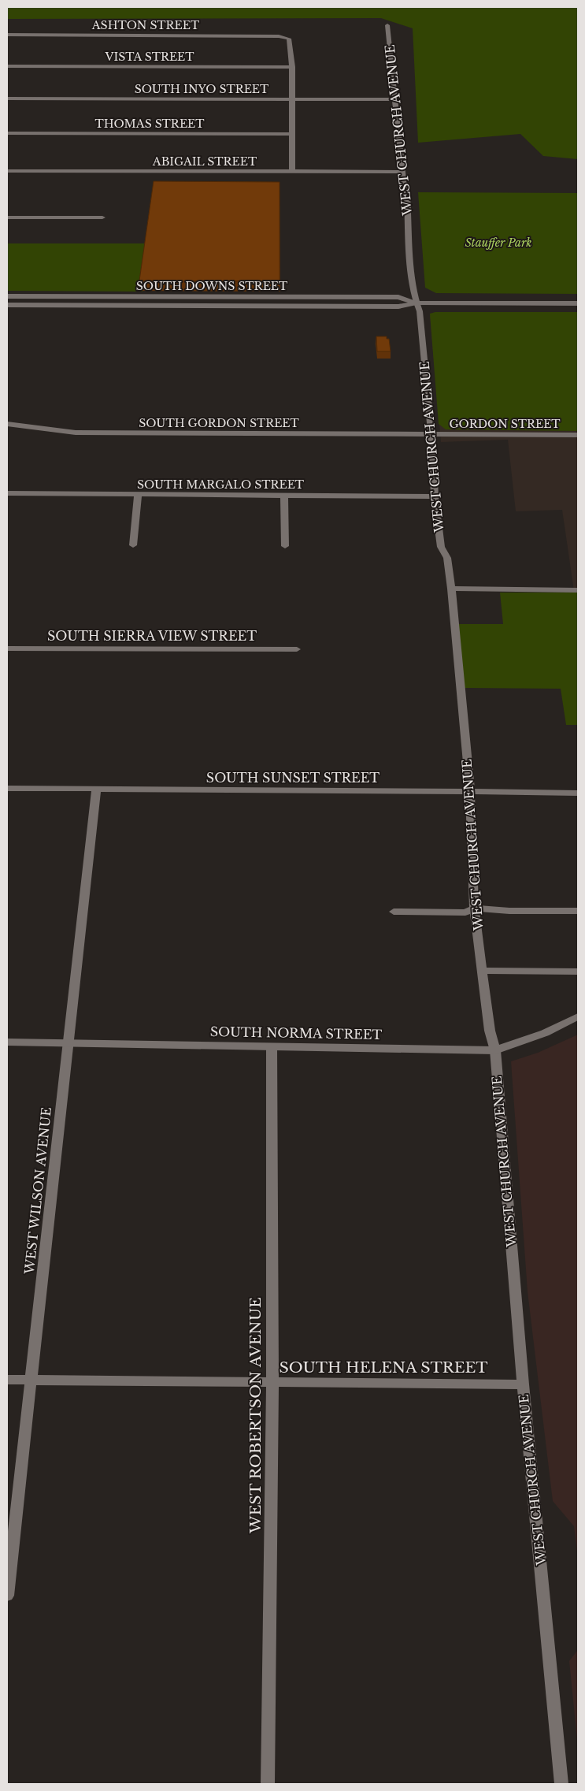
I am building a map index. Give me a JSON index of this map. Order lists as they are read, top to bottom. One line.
{"streets":{"street":["ASHTON STREET","VISTA STREET","SOUTH INYO STREET","THOMAS STREET","WEST CHURCH AVENUE","ABIGAIL STREET","SOUTH DOWNS STREET","SOUTH GORDON STREET","GORDON STREET","SOUTH MARGALO STREET","SOUTH SIERRA VIEW STREET","SOUTH SUNSET STREET","SOUTH NORMA STREET","WEST WILSON AVENUE","SOUTH HELENA STREET","WEST ROBERTSON AVENUE"]},"crossings":[["ASHTON STREET","VISTA STREET"],["SOUTH INYO STREET","WEST CHURCH AVENUE"],["WEST CHURCH AVENUE","ABIGAIL STREET"],["WEST CHURCH AVENUE","SOUTH DOWNS STREET"],["WEST CHURCH AVENUE","SOUTH GORDON STREET"],["WEST CHURCH AVENUE","GORDON STREET"],["WEST CHURCH AVENUE","SOUTH MARGALO STREET"],["WEST CHURCH AVENUE","SOUTH SUNSET STREET"],["WEST CHURCH AVENUE","SOUTH NORMA STREET"],["WEST CHURCH AVENUE","SOUTH HELENA STREET"],["SOUTH GORDON STREET","GORDON STREET"],["SOUTH SUNSET STREET","WEST WILSON AVENUE"],["SOUTH NORMA STREET","WEST WILSON AVENUE"],["SOUTH NORMA STREET","WEST ROBERTSON AVENUE"],["WEST WILSON AVENUE","SOUTH HELENA STREET"],["SOUTH HELENA STREET","WEST ROBERTSON AVENUE"]],"parks":["Stauffer Park"]}
